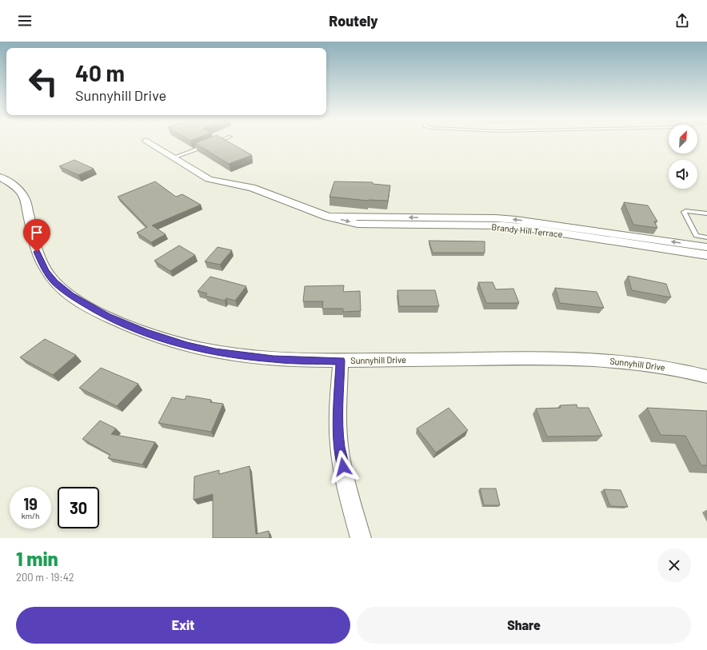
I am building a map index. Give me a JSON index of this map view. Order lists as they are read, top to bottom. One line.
{"streets":{"street":["Brandy Hill Terrace","Sunnyhill Drive"]},"north":"top right","page":{"header":"Routely","turn":["40 m","Sunnyhill Drive"],"speed":"19 km/h","limit":"30","heading":["1 min","200 m · 19:42"],"buttons":["Exit","Share"]}}
